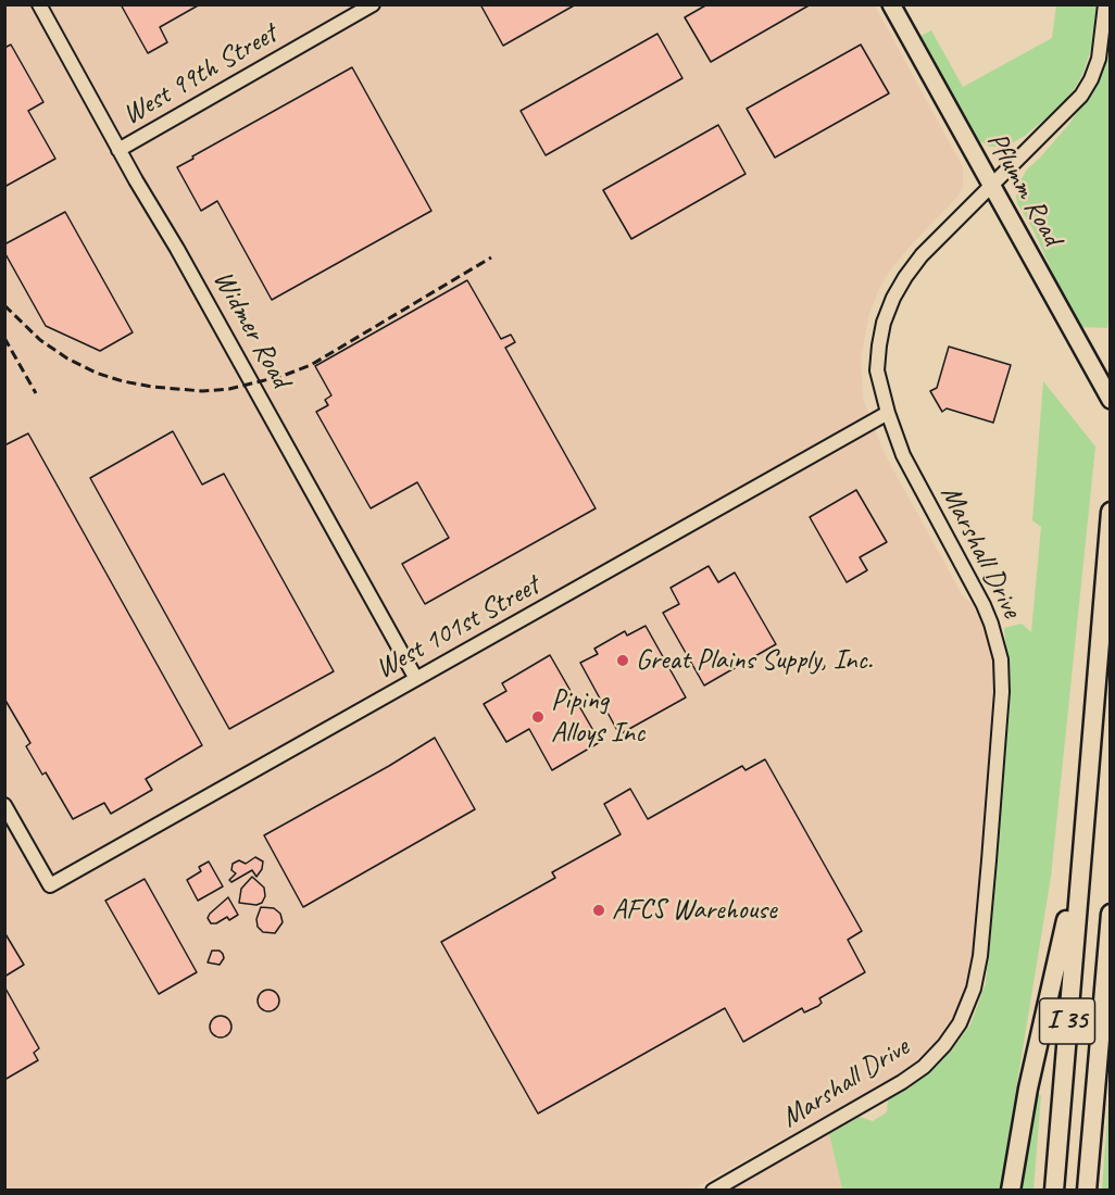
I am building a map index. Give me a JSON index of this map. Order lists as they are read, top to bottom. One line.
{"streets":{"highway":["I 35"],"main road":["Pflumm Road"],"street":["West 99th Street","Widmer Road","Marshall Drive","West 101st Street"]},"crossings":[["West 99th Street","Widmer Road"],["Pflumm Road","Marshall Drive"],["Widmer Road","West 101st Street"],["Marshall Drive","West 101st Street"]],"places":["Great Plains Supply, Inc.","Piping Alloys Inc","AFCS Warehouse"]}
